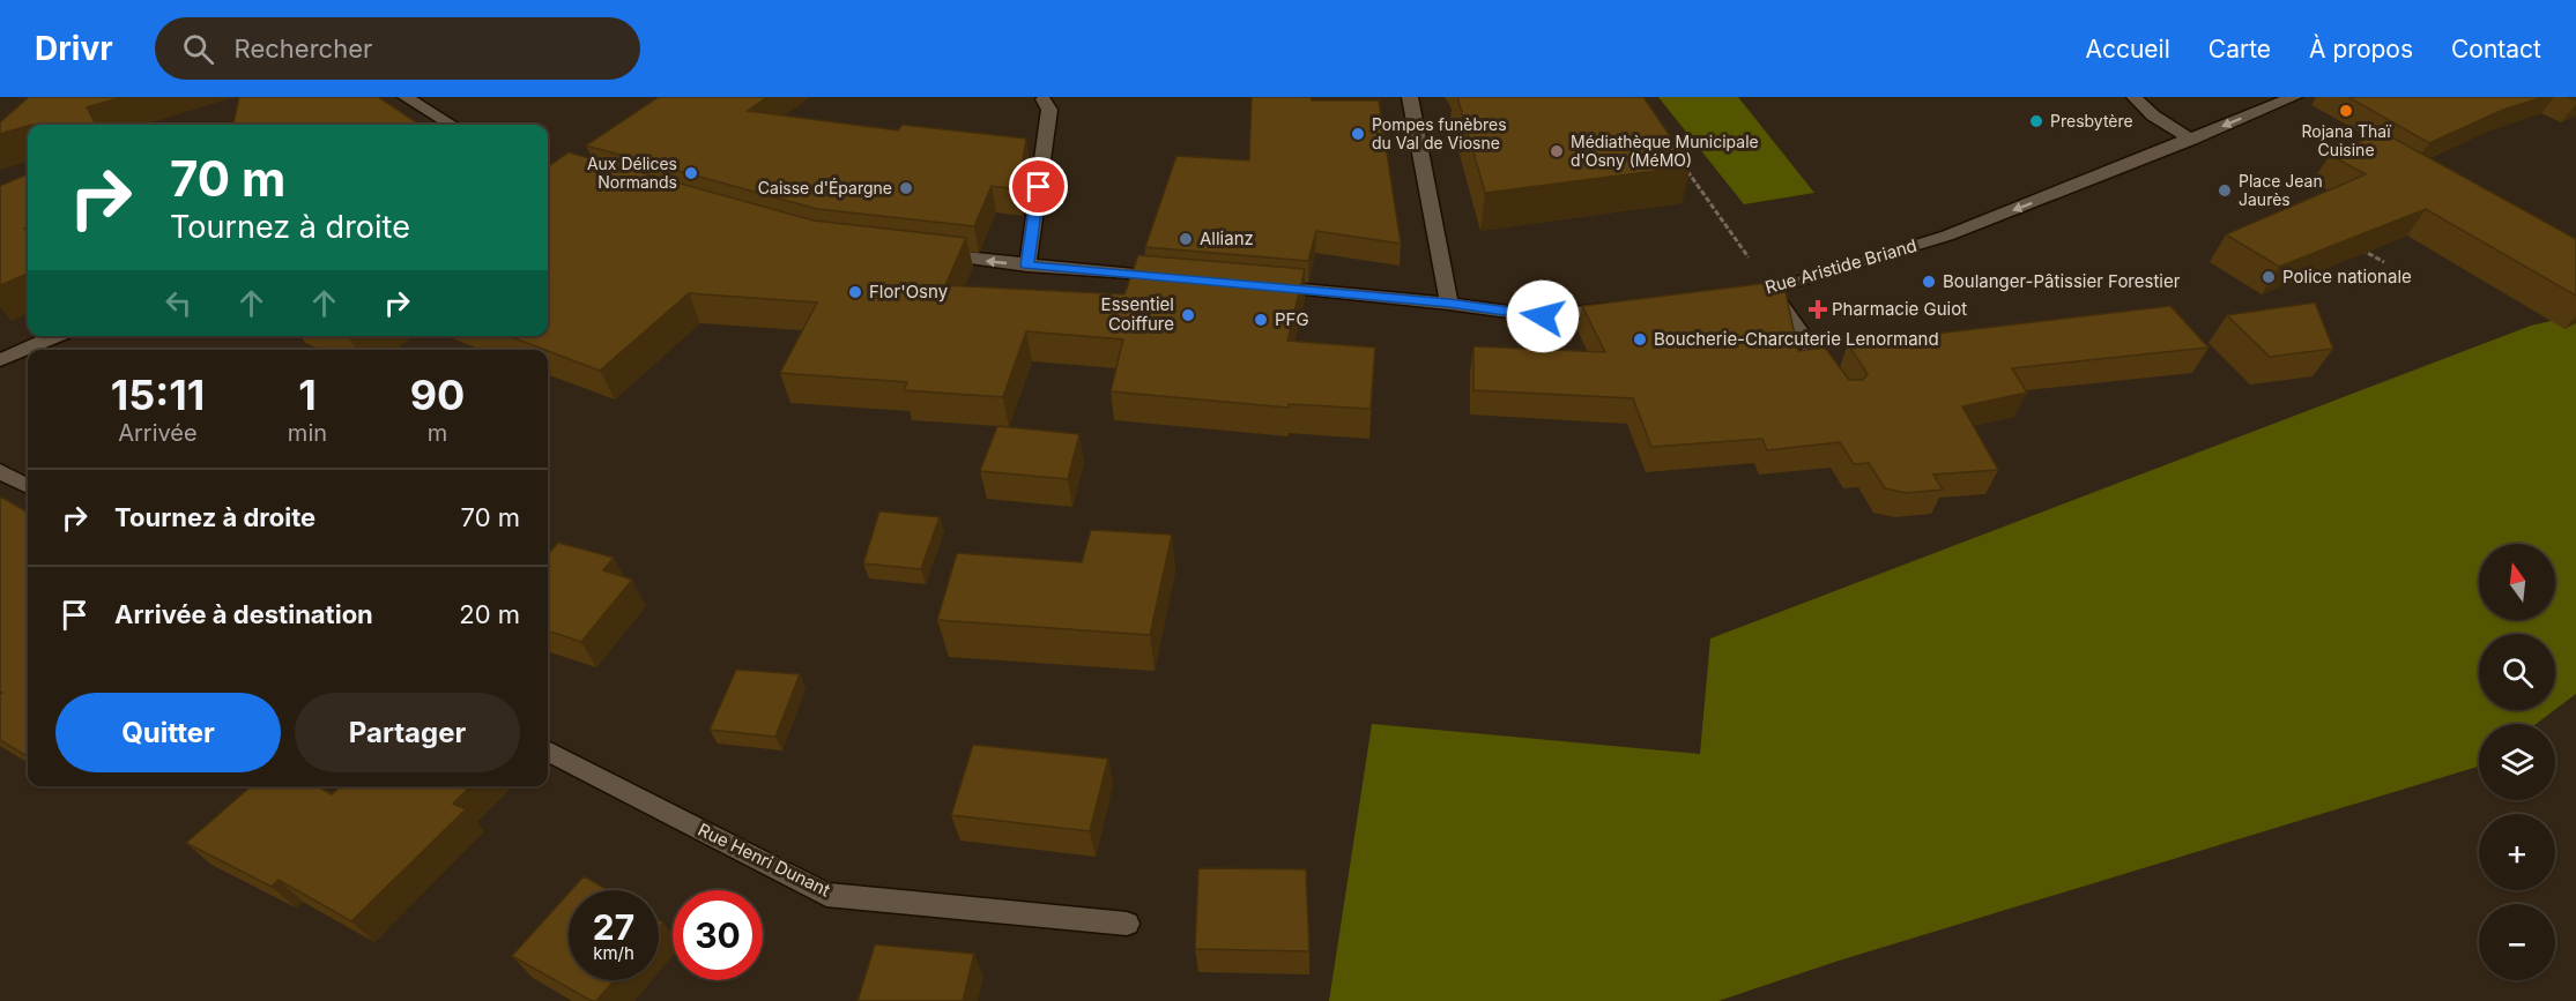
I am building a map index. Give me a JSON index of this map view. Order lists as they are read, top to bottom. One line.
{"streets":{"street":["Rue Aristide Briand","Rue Henri Dunant"]},"one_way":["Rue Aristide Briand"],"places":{"other":["Rojana Thaï Cuisine","Presbytère","Pompes funèbres du Val de Viosne","Médiathèque Municipale d'Osny (MéMO)","Aux Délices Normands","Caisse d'Épargne","Place Jean Jaurès","Allianz","Police nationale","Boulanger-Pâtissier Forestier","Flor'Osny","Essentiel Coiffure","PFG","Boucherie-Charcuterie Lenormand"],"health":["Pharmacie Guiot"]},"north":"top","page":{"header":"Drivr","search":"Rechercher","nav":["Accueil","Carte","À propos","Contact"],"turn":["70 m","Tournez à droite"],"eta":["15:11","Arrivée","1","min","90","m"],"list":[{"name":"Tournez à droite","value":"70 m"},{"name":"Arrivée à destination","value":"20 m"}],"map_buttons":["+","−"],"buttons":["Quitter","Partager"],"speed":"27 km/h","limit":"30"}}
